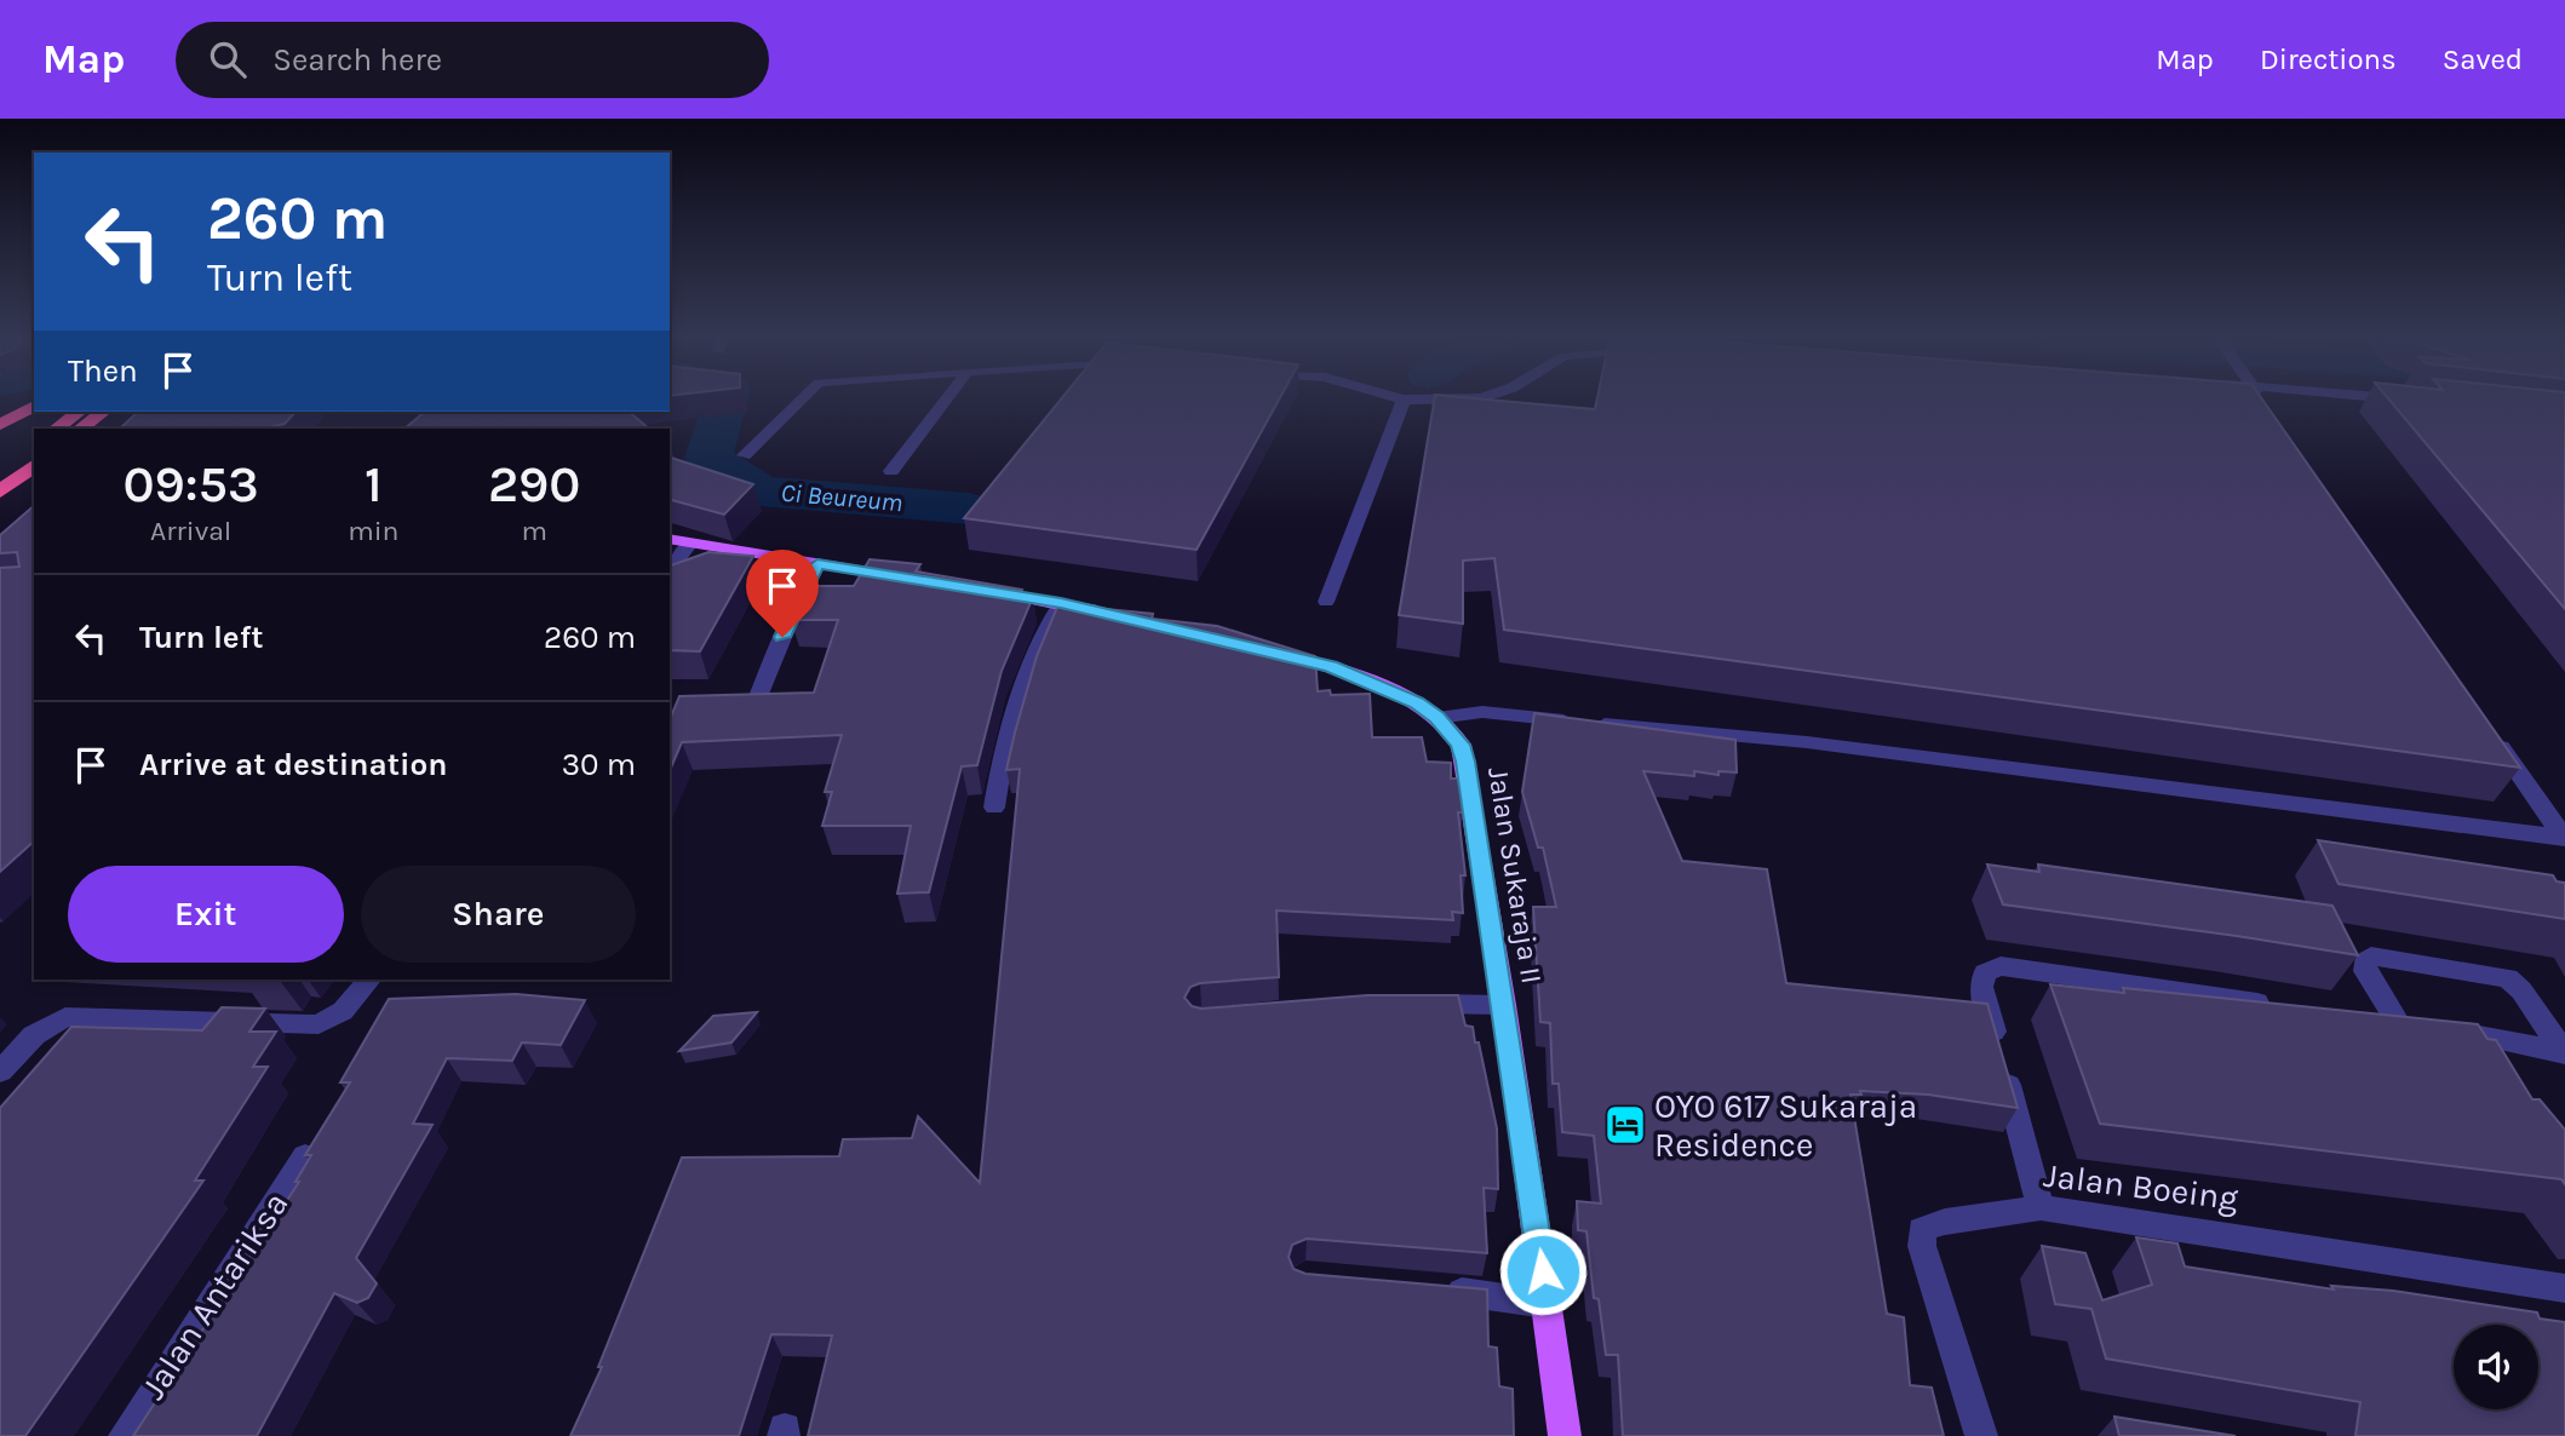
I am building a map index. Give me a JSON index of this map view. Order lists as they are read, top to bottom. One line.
{"streets":{"main road":["Jalan Sukaraja II"],"street":["Jalan Boeing","Jalan Antariksa"]},"water":["Ci Beureum"],"places":{"hotel":["OYO 617 Sukaraja Residence"]},"page":{"header":"Map","search":"Search here","nav":["Map","Directions","Saved"],"turn":["260 m","Turn left"],"then":"Then","eta":["09:53","Arrival","1","min","290","m"],"list":[{"name":"Turn left","value":"260 m"},{"name":"Arrive at destination","value":"30 m"}],"buttons":["Exit","Share"]}}
